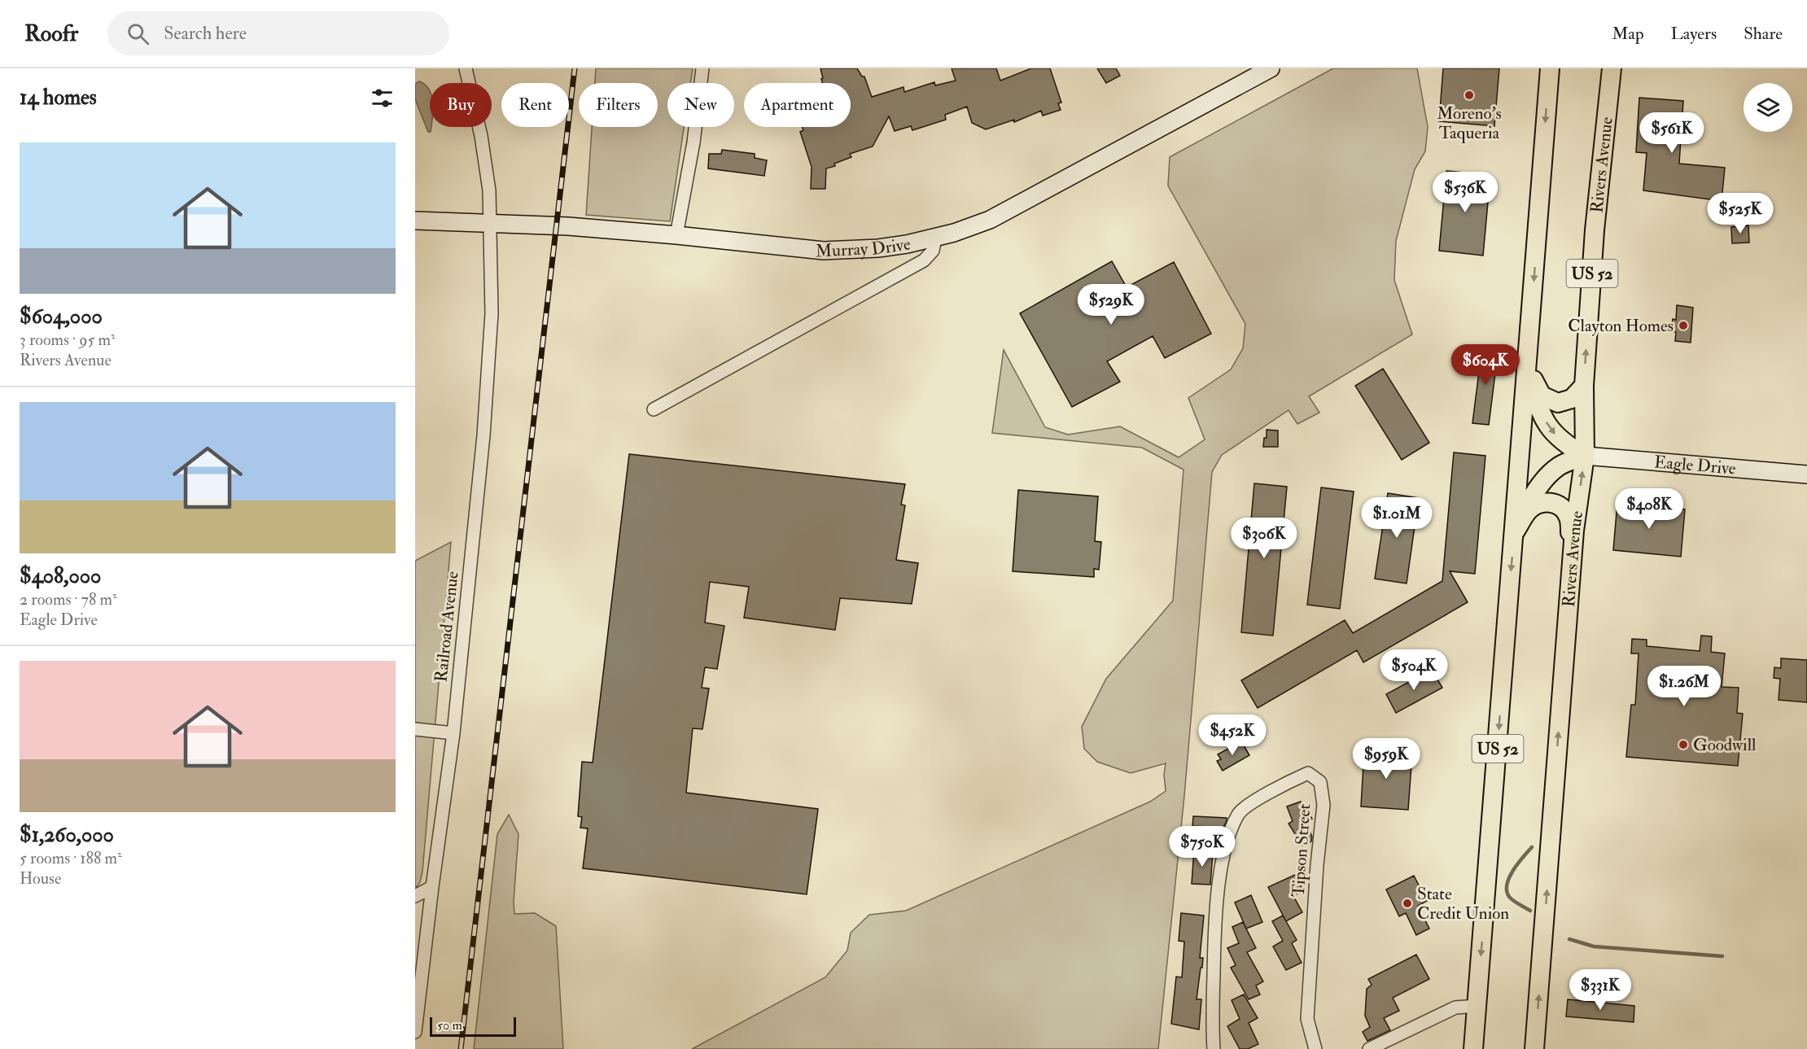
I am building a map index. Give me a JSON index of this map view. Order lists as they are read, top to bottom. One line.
{"streets":{"main road":["Rivers Avenue","US 52"],"street":["Murray Drive","Eagle Drive","Railroad Avenue","Tipson Street"]},"crossings":[["Rivers Avenue","Eagle Drive"],["Murray Drive","Railroad Avenue"]],"places":["Moreno's Taqueria","Clayton Homes","Goodwill","State Credit Union"],"scale_bar":"50 m","page":{"header":"Roofr","search":"Search here","nav":["Map","Layers","Share"],"heading":"14 homes","chip":["Buy","Rent","Filters","New","Apartment"],"price":["$561K","$536K","$525K","$529K","$604K","$408K","$1.01M","$306K","$504K","$1.26M","$452K","$959K","$750K","$331K"],"list":[{"name":"$604,000","note":"3 rooms · 95 m² · Rivers Avenue"},{"name":"$408,000","note":"2 rooms · 78 m² · Eagle Drive"},{"name":"$1,260,000","note":"5 rooms · 188 m² · House"}],"scale":"50 m"}}
